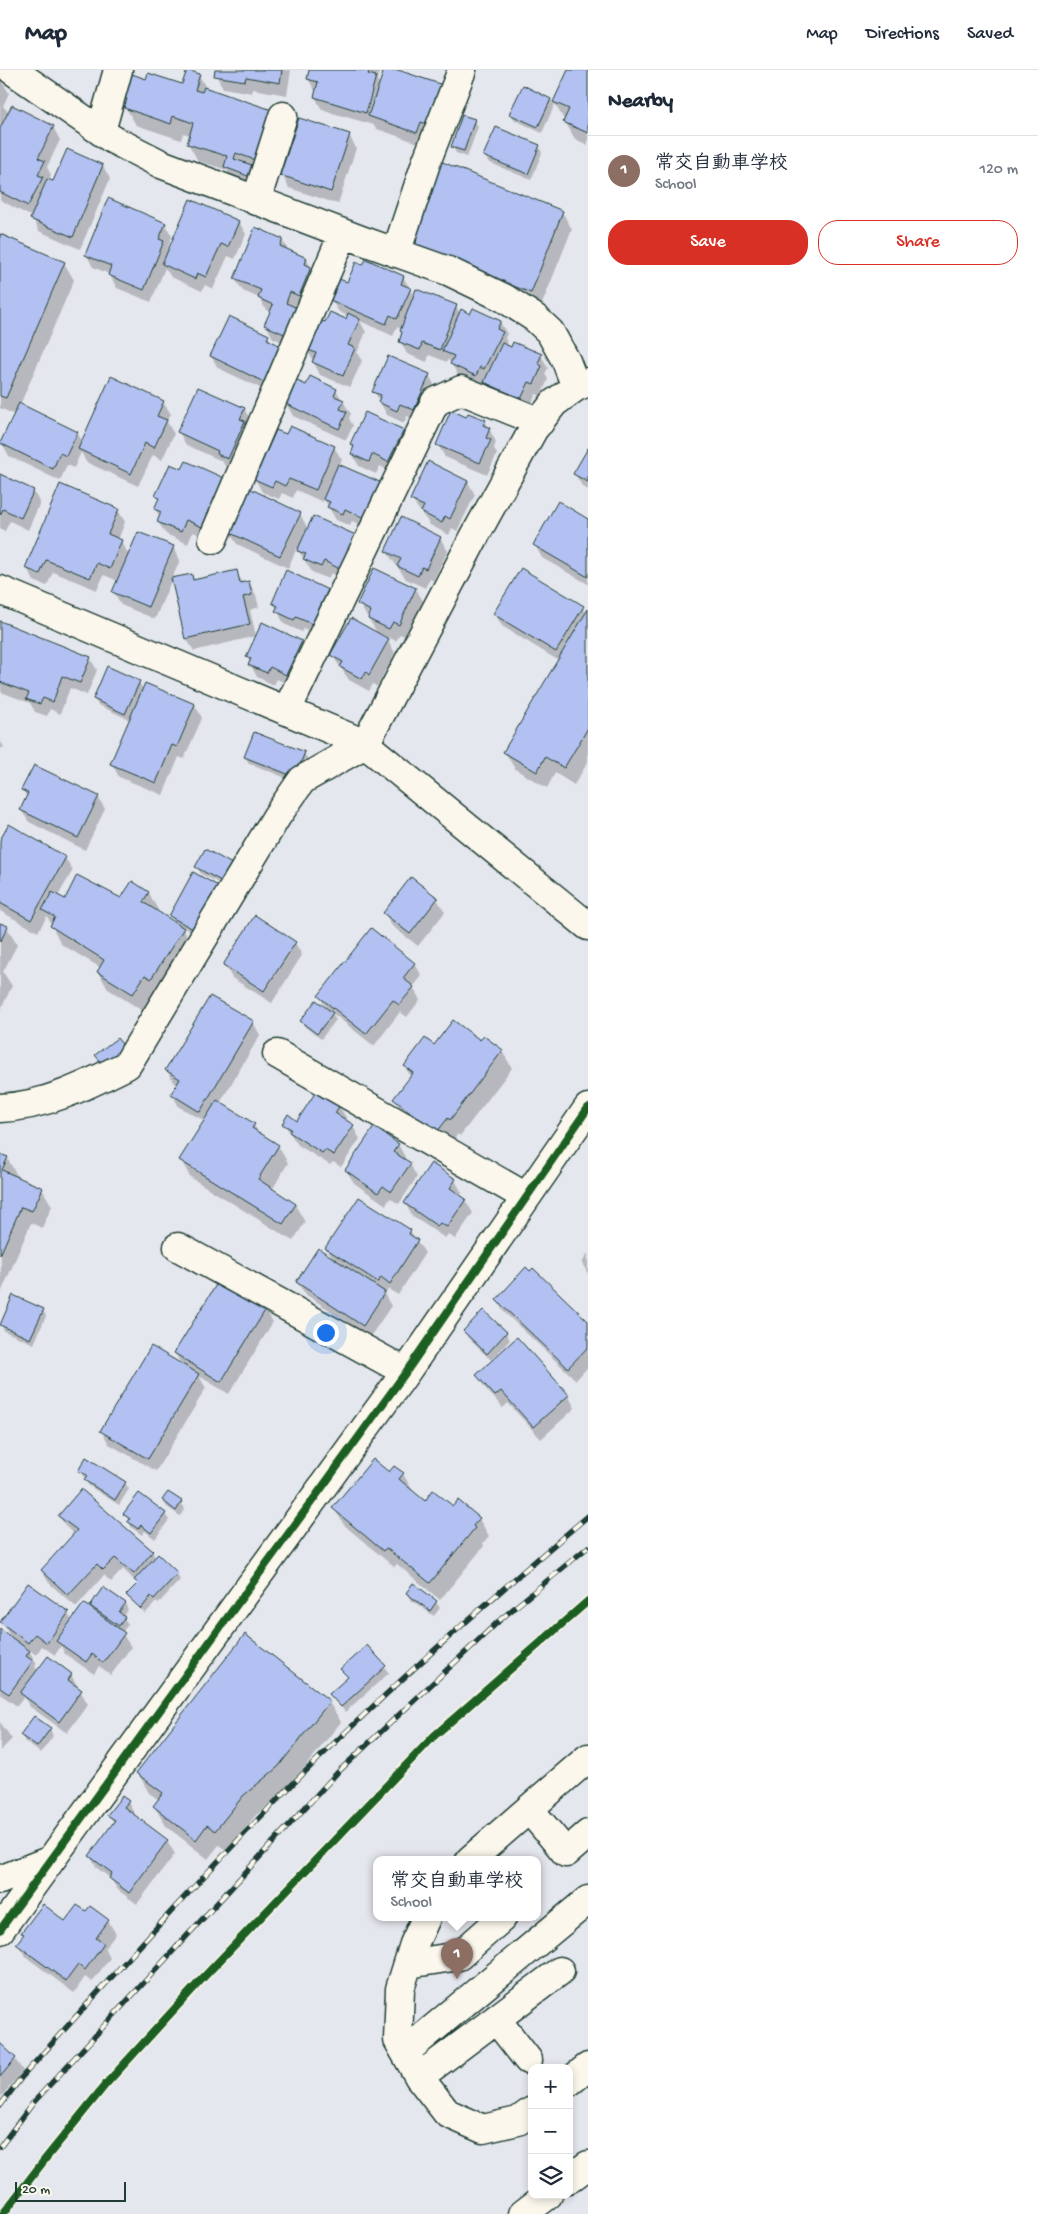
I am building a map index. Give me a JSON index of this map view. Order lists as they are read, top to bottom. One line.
{"scale_bar":"20 m","page":{"header":"Map","nav":["Map","Directions","Saved"],"heading":"Nearby","list":[{"mark":"1","name":"常交自動車学校","note":"School","value":"120 m"}],"buttons":["Save","Share"],"popup":["常交自動車学校","School"],"pins":"1","map_buttons":["+","−"],"scale":"20 m"}}
